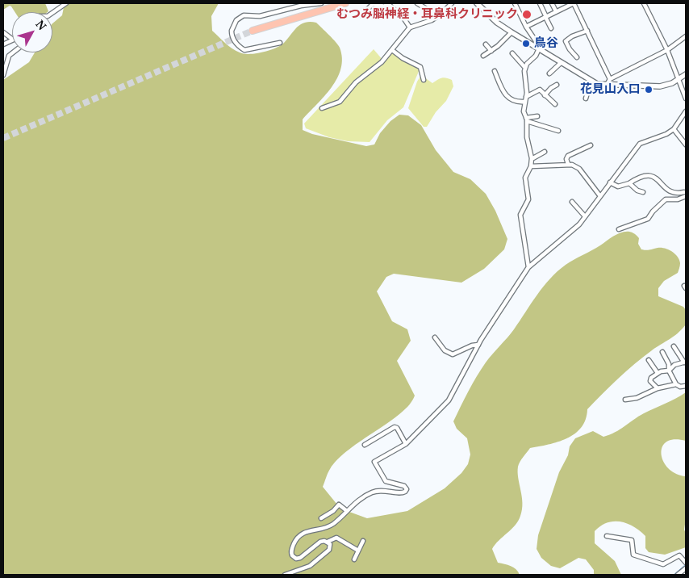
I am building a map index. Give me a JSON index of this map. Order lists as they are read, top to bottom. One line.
{"places":["むつみ脳神経・耳鼻科クリニック","鳥谷","花見山入口"],"north":"top right"}
